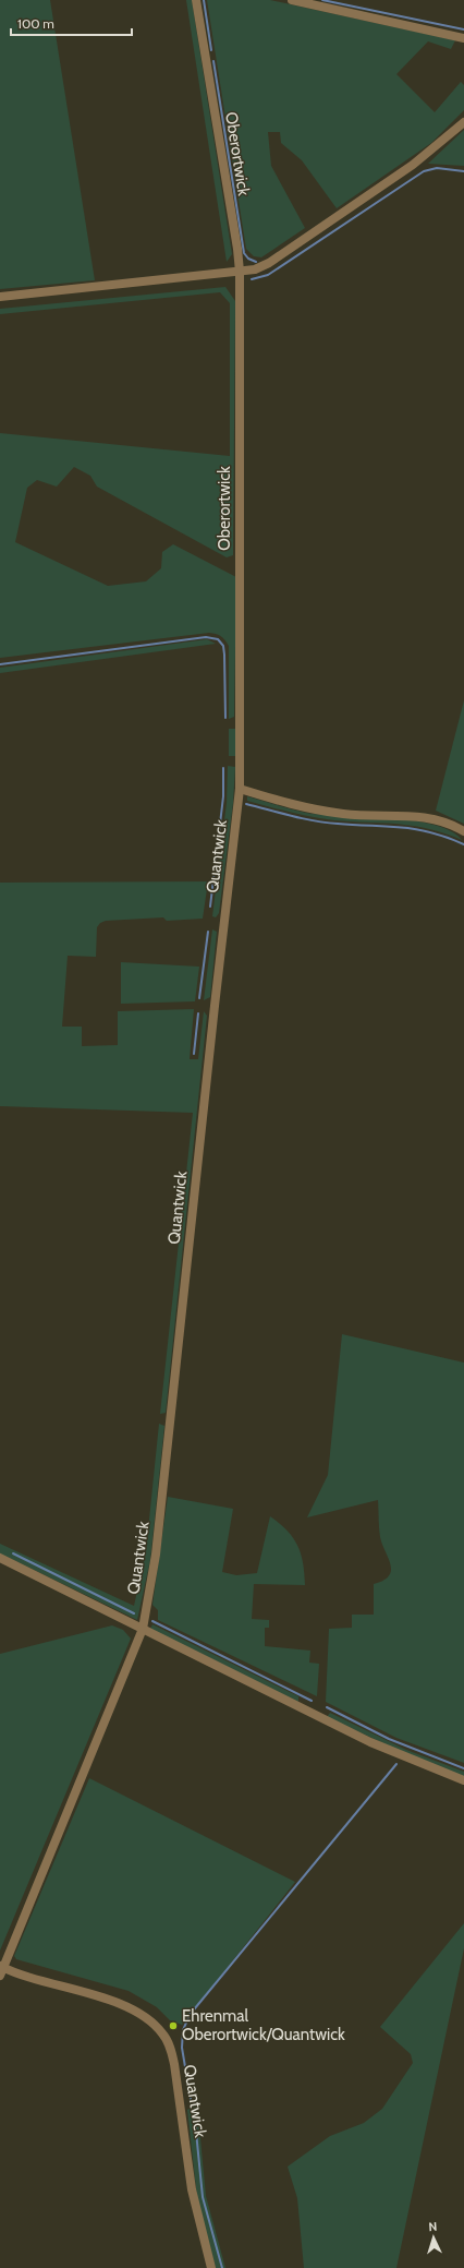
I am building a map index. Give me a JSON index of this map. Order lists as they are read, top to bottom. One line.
{"streets":{"street":["Oberortwick","Quantwick"]},"crossings":[["Oberortwick","Quantwick"]],"places":["Ehrenmal Oberortwick/Quantwick"],"scale_bar":"100 m","north":"top"}
